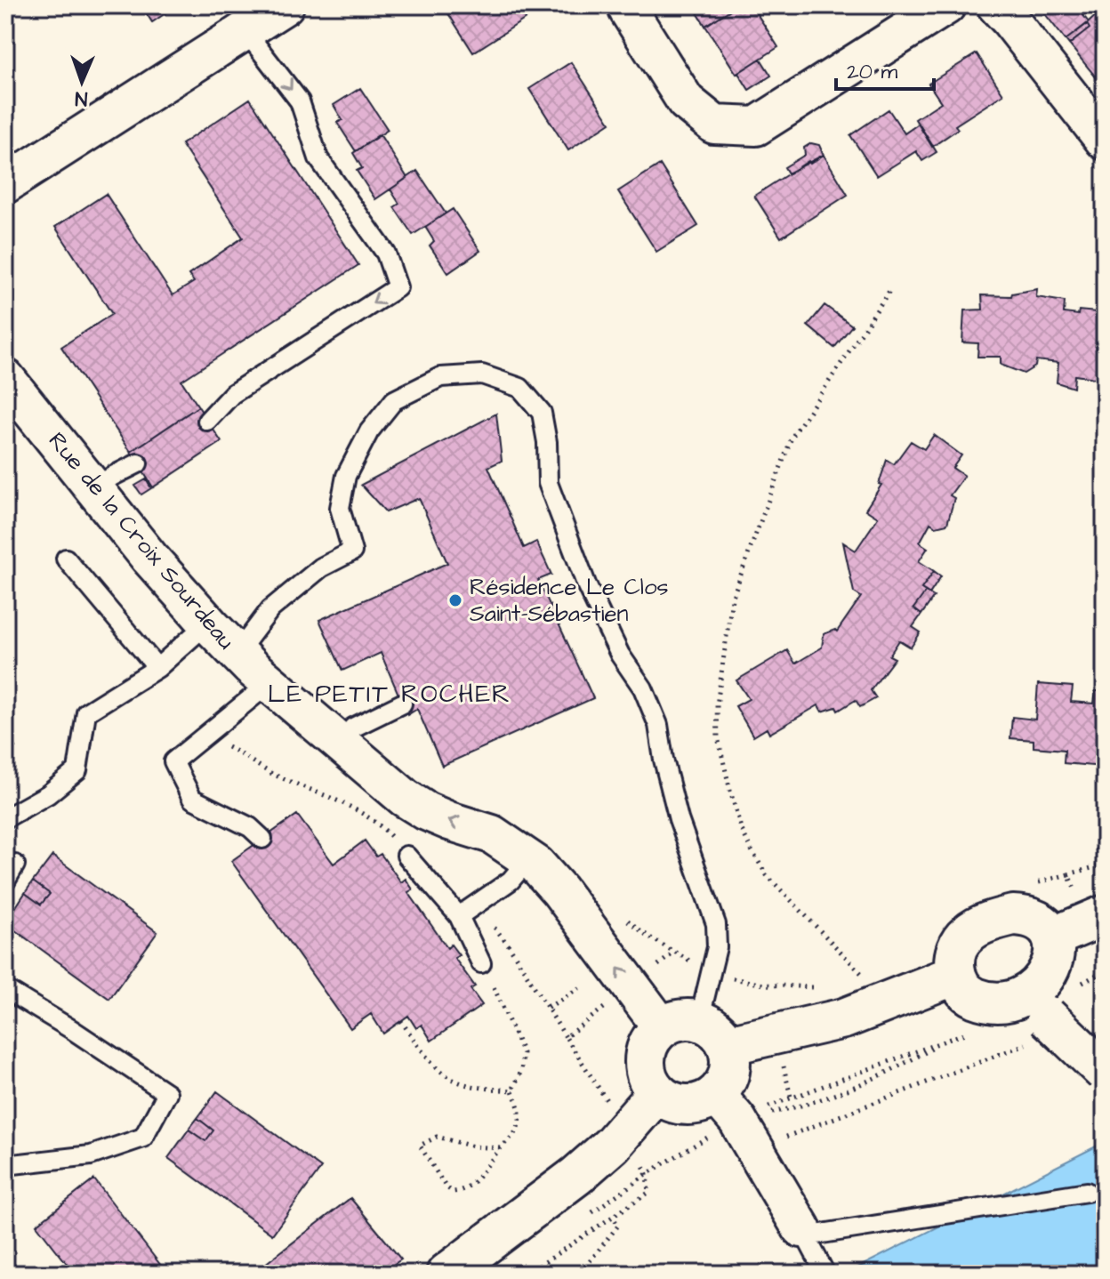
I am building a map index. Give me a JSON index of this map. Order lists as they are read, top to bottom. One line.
{"streets":{"street":["Rue de la Croix Sourdeau"]},"one_way":["Rue de la Croix Sourdeau"],"districts":["LE PETIT ROCHER"],"places":["Résidence Le Clos Saint-Sébastien"],"scale_bar":"20 m","north":"bottom"}
